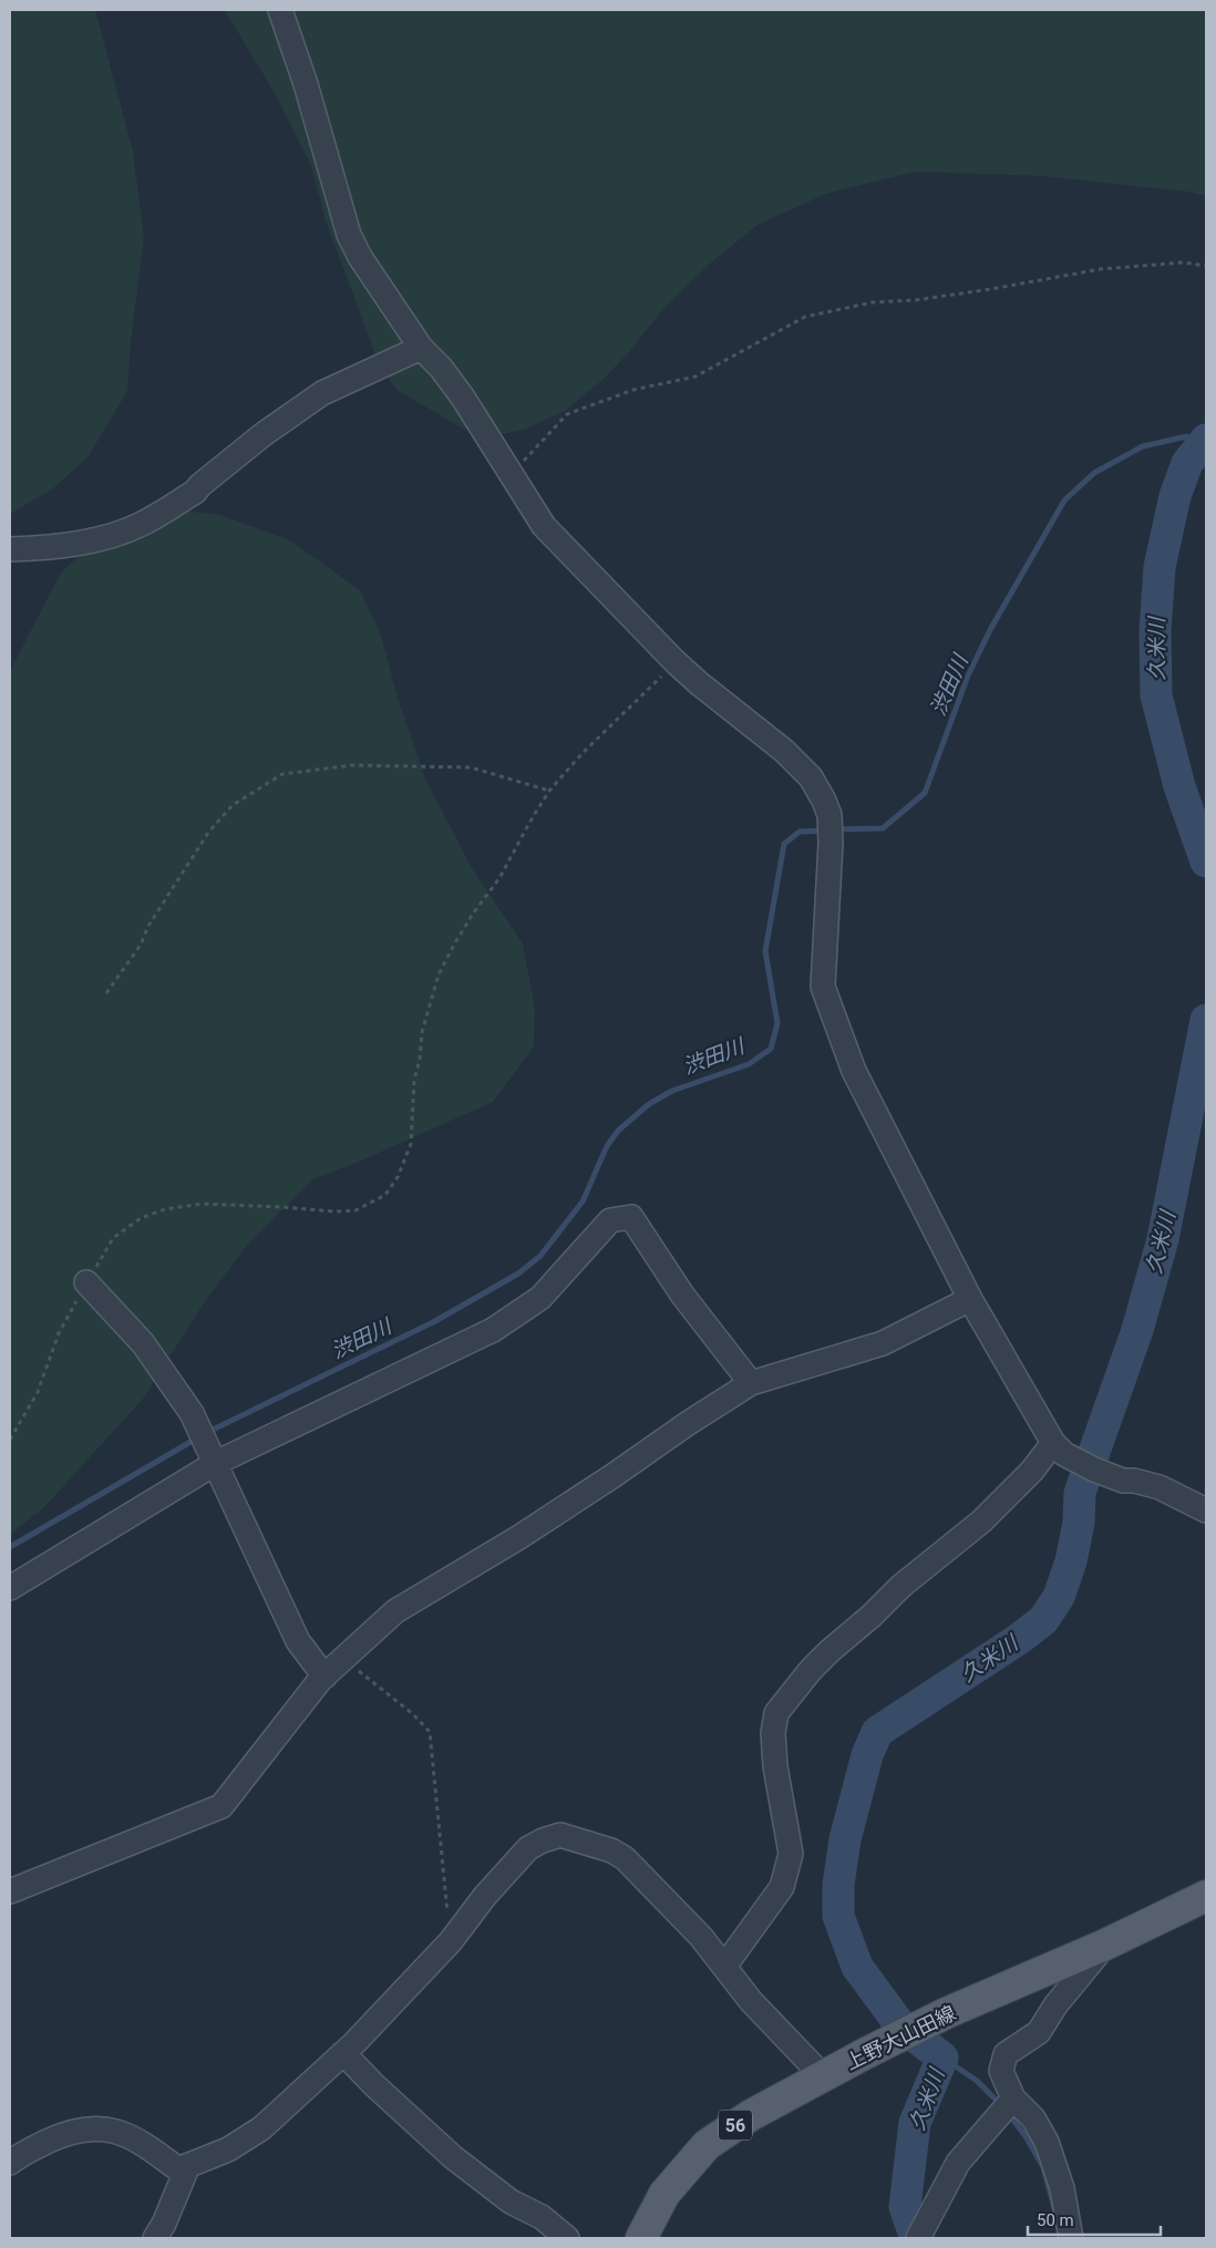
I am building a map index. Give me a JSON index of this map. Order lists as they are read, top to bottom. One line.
{"streets":{"main road":["上野大山田線","56"]},"water":["久米川","渋田川"],"scale_bar":"50 m"}
